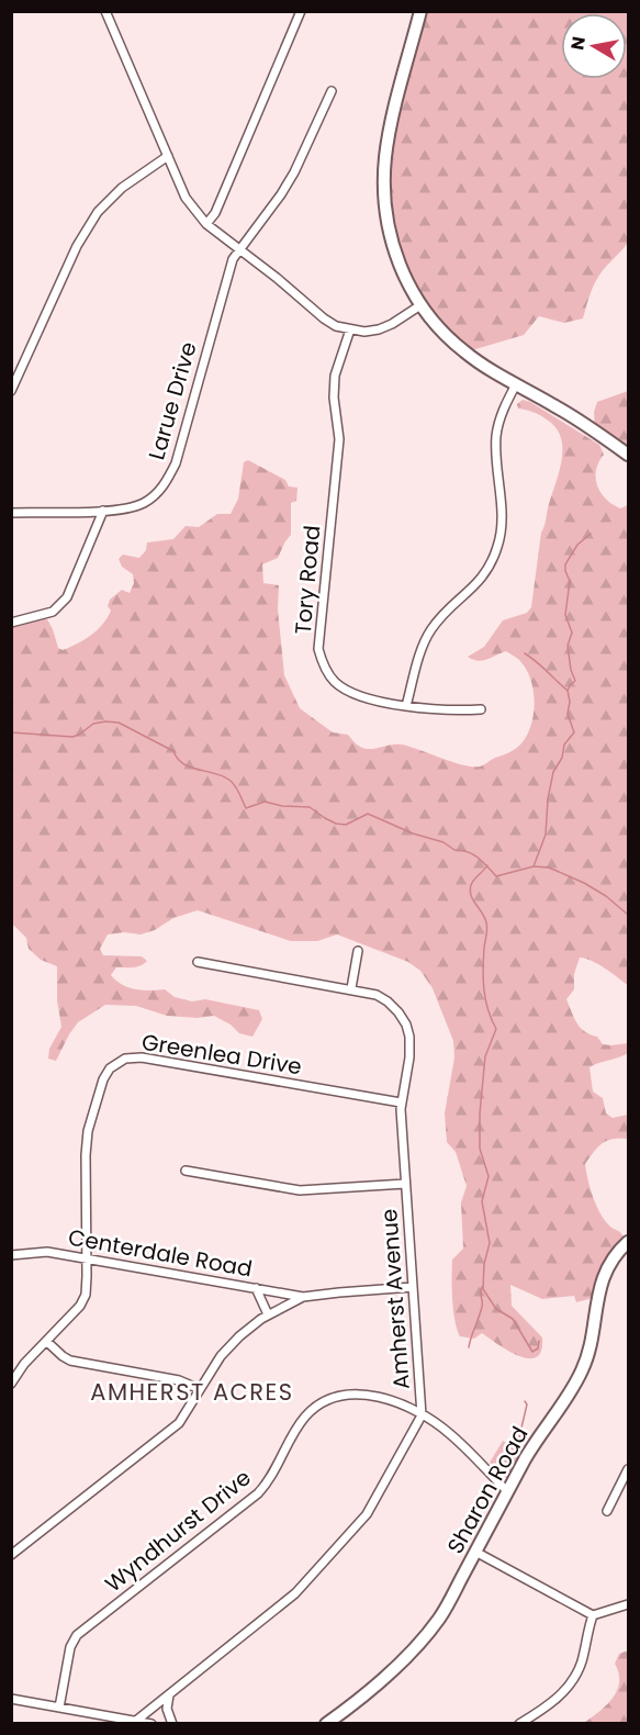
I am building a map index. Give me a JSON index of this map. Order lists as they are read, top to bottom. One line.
{"streets":{"street":["Larue Drive","Tory Road","Greenlea Drive","Centerdale Road","Amherst Avenue","Sharon Road","Wyndhurst Drive"]},"crossings":[["Greenlea Drive","Centerdale Road"],["Greenlea Drive","Amherst Avenue"],["Amherst Avenue","Wyndhurst Drive"],["Sharon Road","Wyndhurst Drive"]],"districts":["AMHERST ACRES"],"north":"left"}
